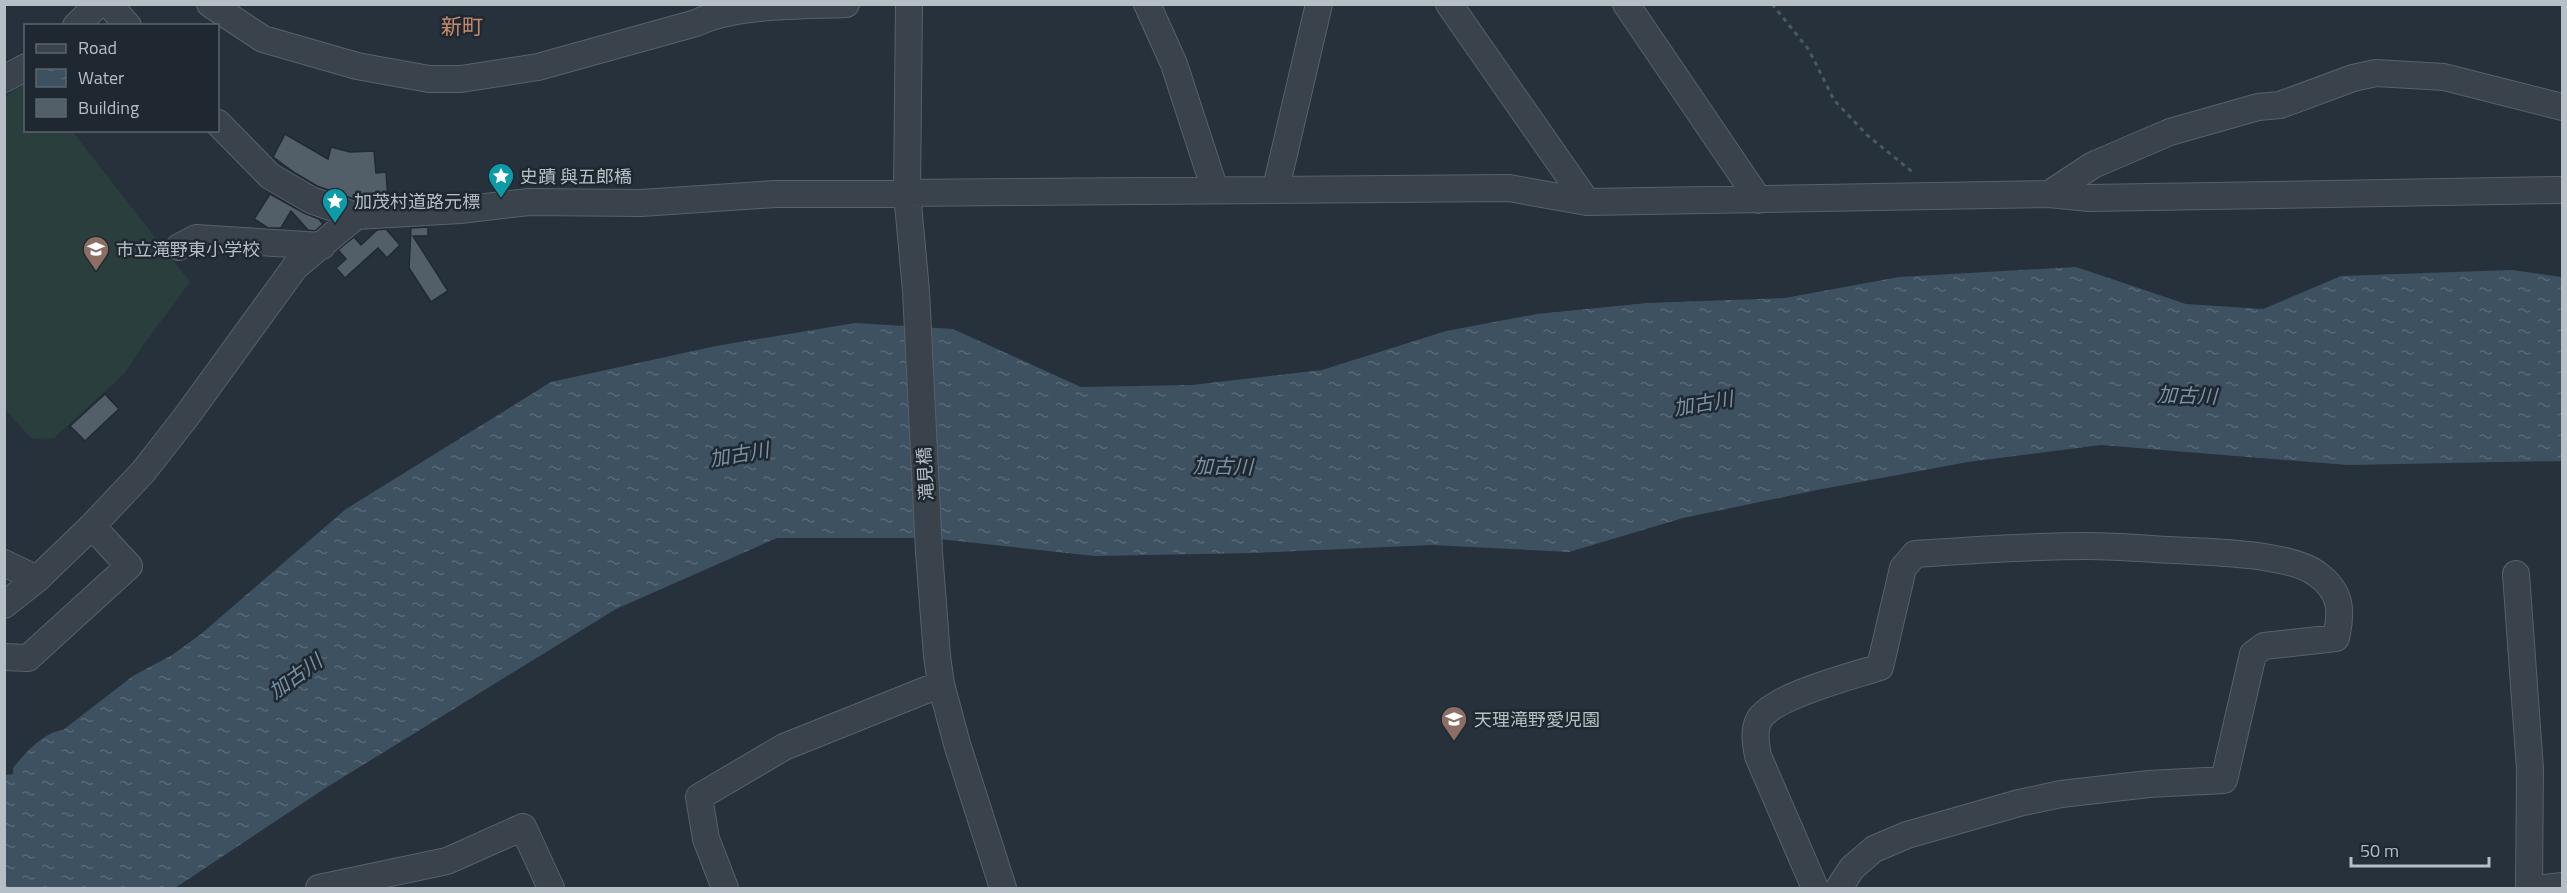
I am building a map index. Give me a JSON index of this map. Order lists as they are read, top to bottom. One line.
{"streets":{"street":["滝見橋"]},"districts":["新町"],"water":["加古川"],"places":{"place":["史蹟 與五郎橋","加茂村道路元標"],"school or university":["市立滝野東小学校","天理滝野愛児園"]},"legend":["Road","Water","Building"],"scale_bar":"50 m"}
